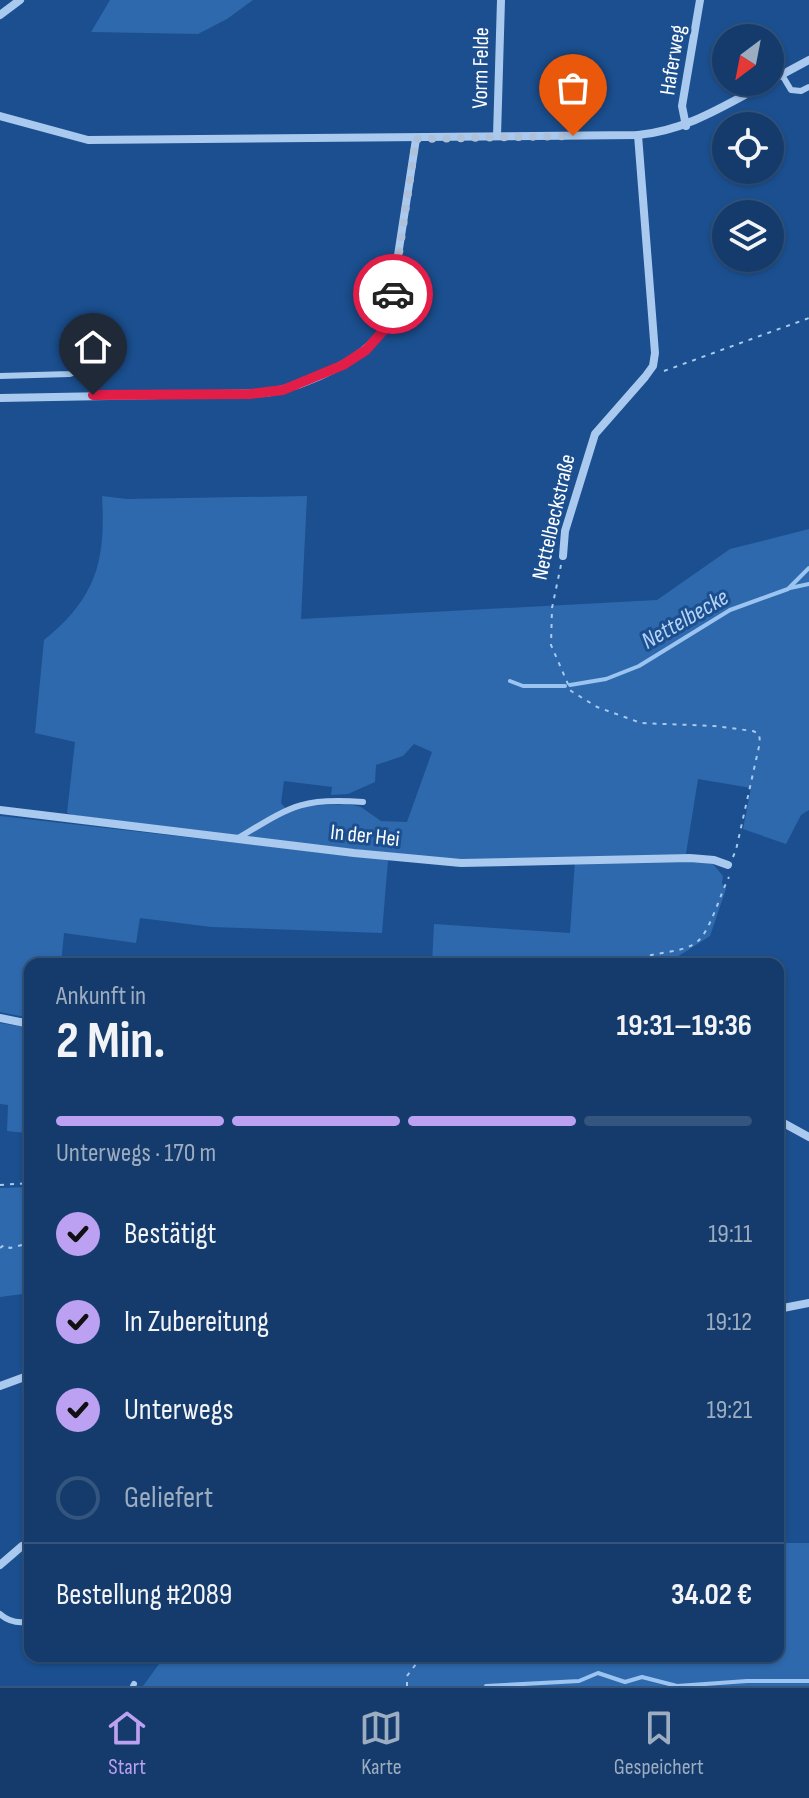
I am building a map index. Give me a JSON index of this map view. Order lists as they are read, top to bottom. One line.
{"streets":{"street":["Haferweg","Vorm Felde","Nettelbeckstraße","In der Hei"]},"crossings":[["Nettelbeckstraße","In der Hei"]],"water":["Nettelbecke"],"north":"bottom left","page":{"heading":["2 Min.","Ankunft in","19:31–19:36"],"panel":["Bestellung #2089","34.02 €"],"bar":"Unterwegs · 170 m","list":[["Bestätigt","19:11"],["In Zubereitung","19:12"],["Unterwegs","19:21"],"Geliefert"],"tabs":["Start","Karte","Gespeichert"]}}
